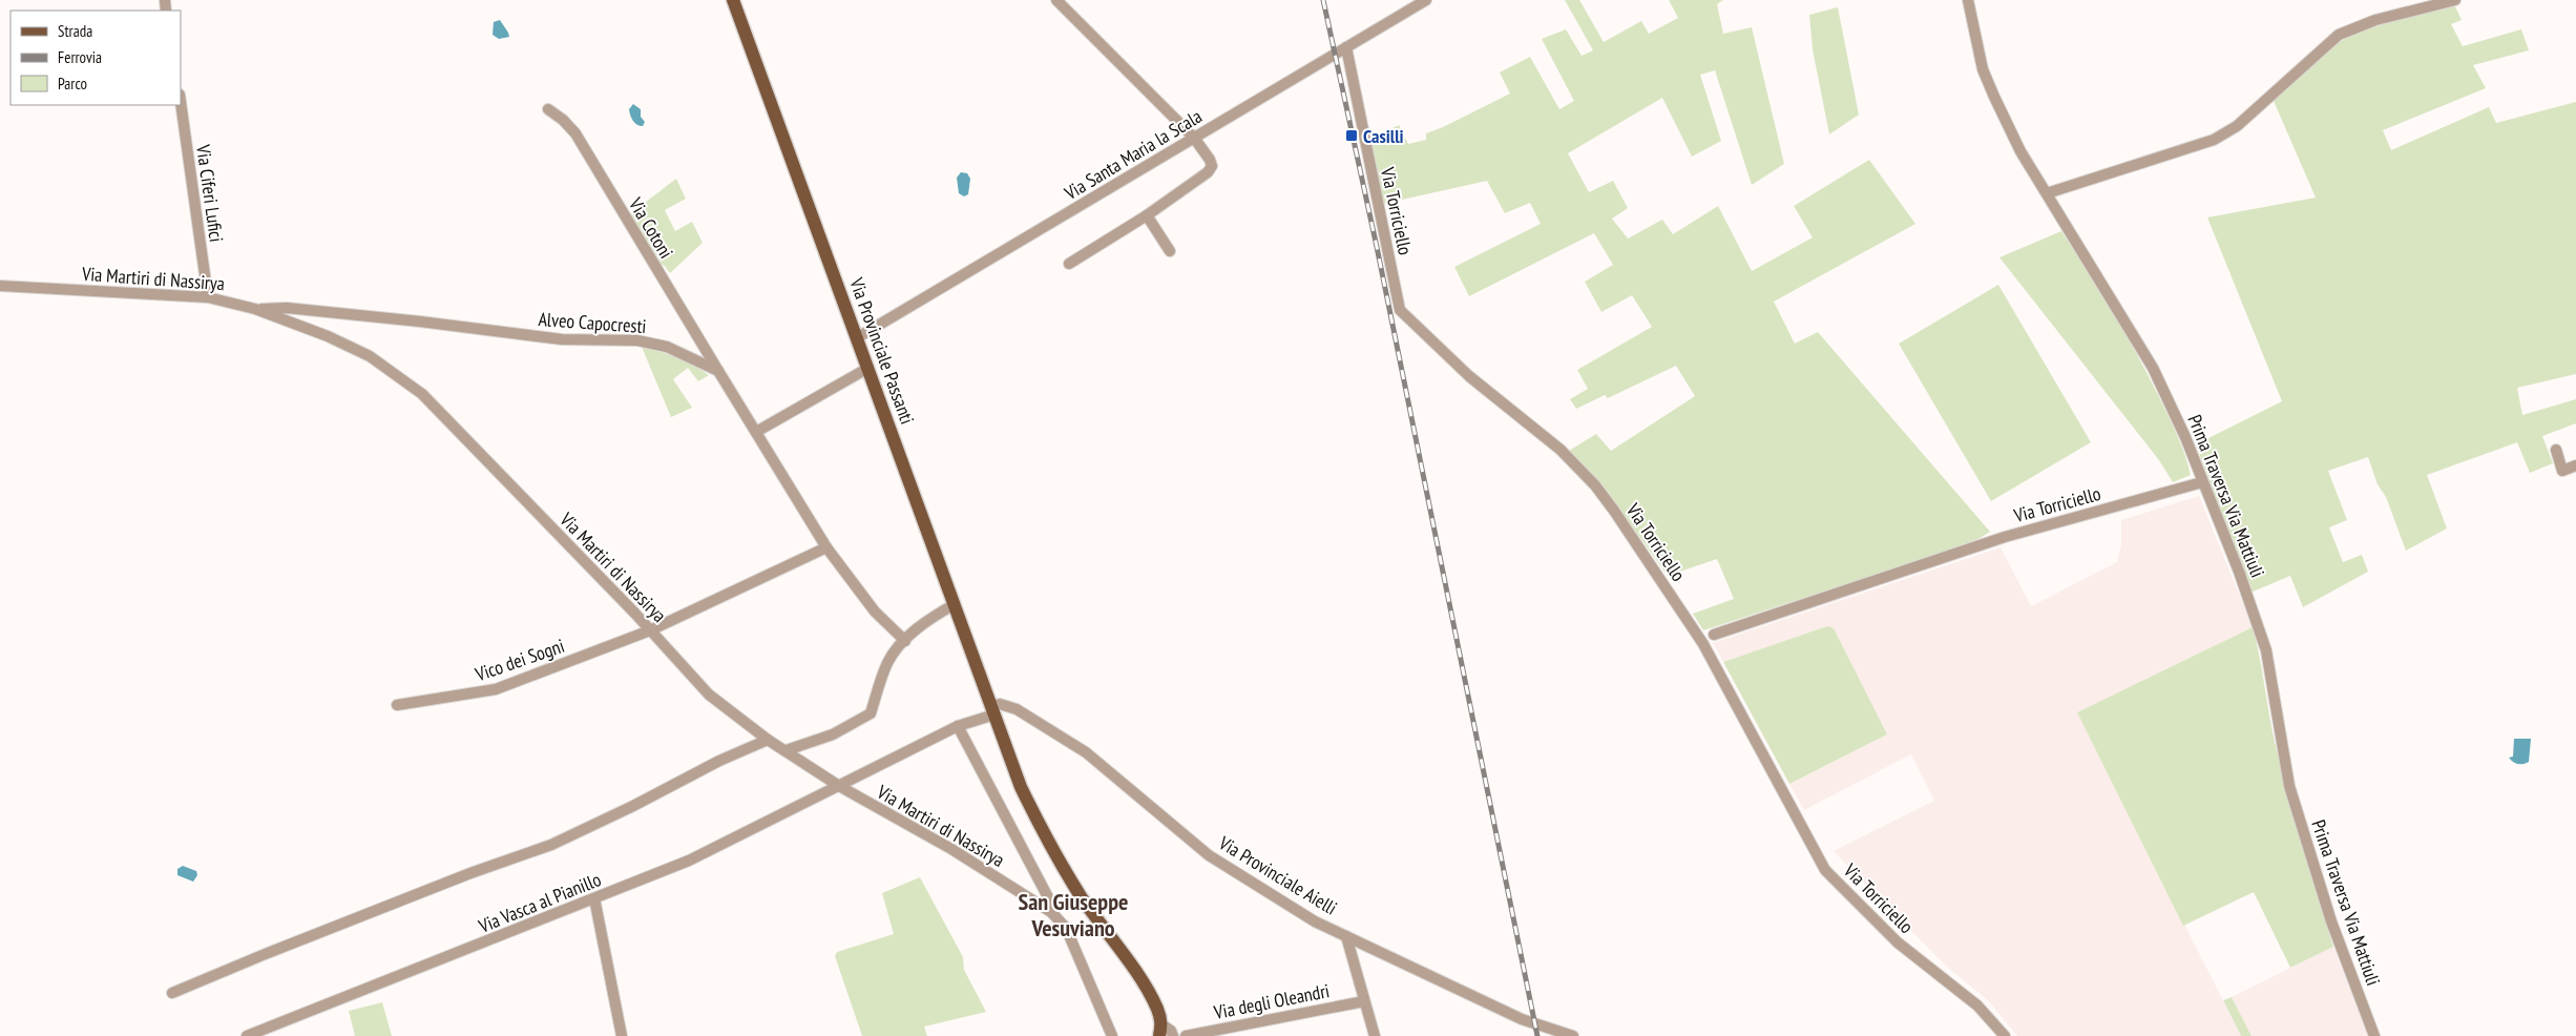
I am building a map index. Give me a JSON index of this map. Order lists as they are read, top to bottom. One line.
{"streets":{"main road":["Via Provinciale Passanti"],"street":["Via Santa Maria la Scala","Via Ciferi Lufici","Via Torriciello","Via Cotoni","Via Martiri di Nassirya","Alveo Capocresti","Prima Traversa Via Mattiuli","Vico dei Sogni","Via Provinciale Aielli","Via Vasca al Pianillo","Via degli Oleandri"]},"crossings":[["Via Santa Maria la Scala","Via Torriciello"],["Via Santa Maria la Scala","Via Provinciale Passanti"],["Via Ciferi Lufici","Via Martiri di Nassirya"],["Via Torriciello","Prima Traversa Via Mattiuli"],["Via Cotoni","Alveo Capocresti"],["Via Martiri di Nassirya","Alveo Capocresti"],["Via Martiri di Nassirya","Vico dei Sogni"],["Via Martiri di Nassirya","Via Vasca al Pianillo"],["Via Provinciale Passanti","Via Provinciale Aielli"],["Via Provinciale Passanti","Via Vasca al Pianillo"],["Via Provinciale Aielli","Via Vasca al Pianillo"]],"districts":["San Giuseppe Vesuviano"],"places":{"transit":["Casilli"]},"legend":["Strada","Ferrovia","Parco"]}
